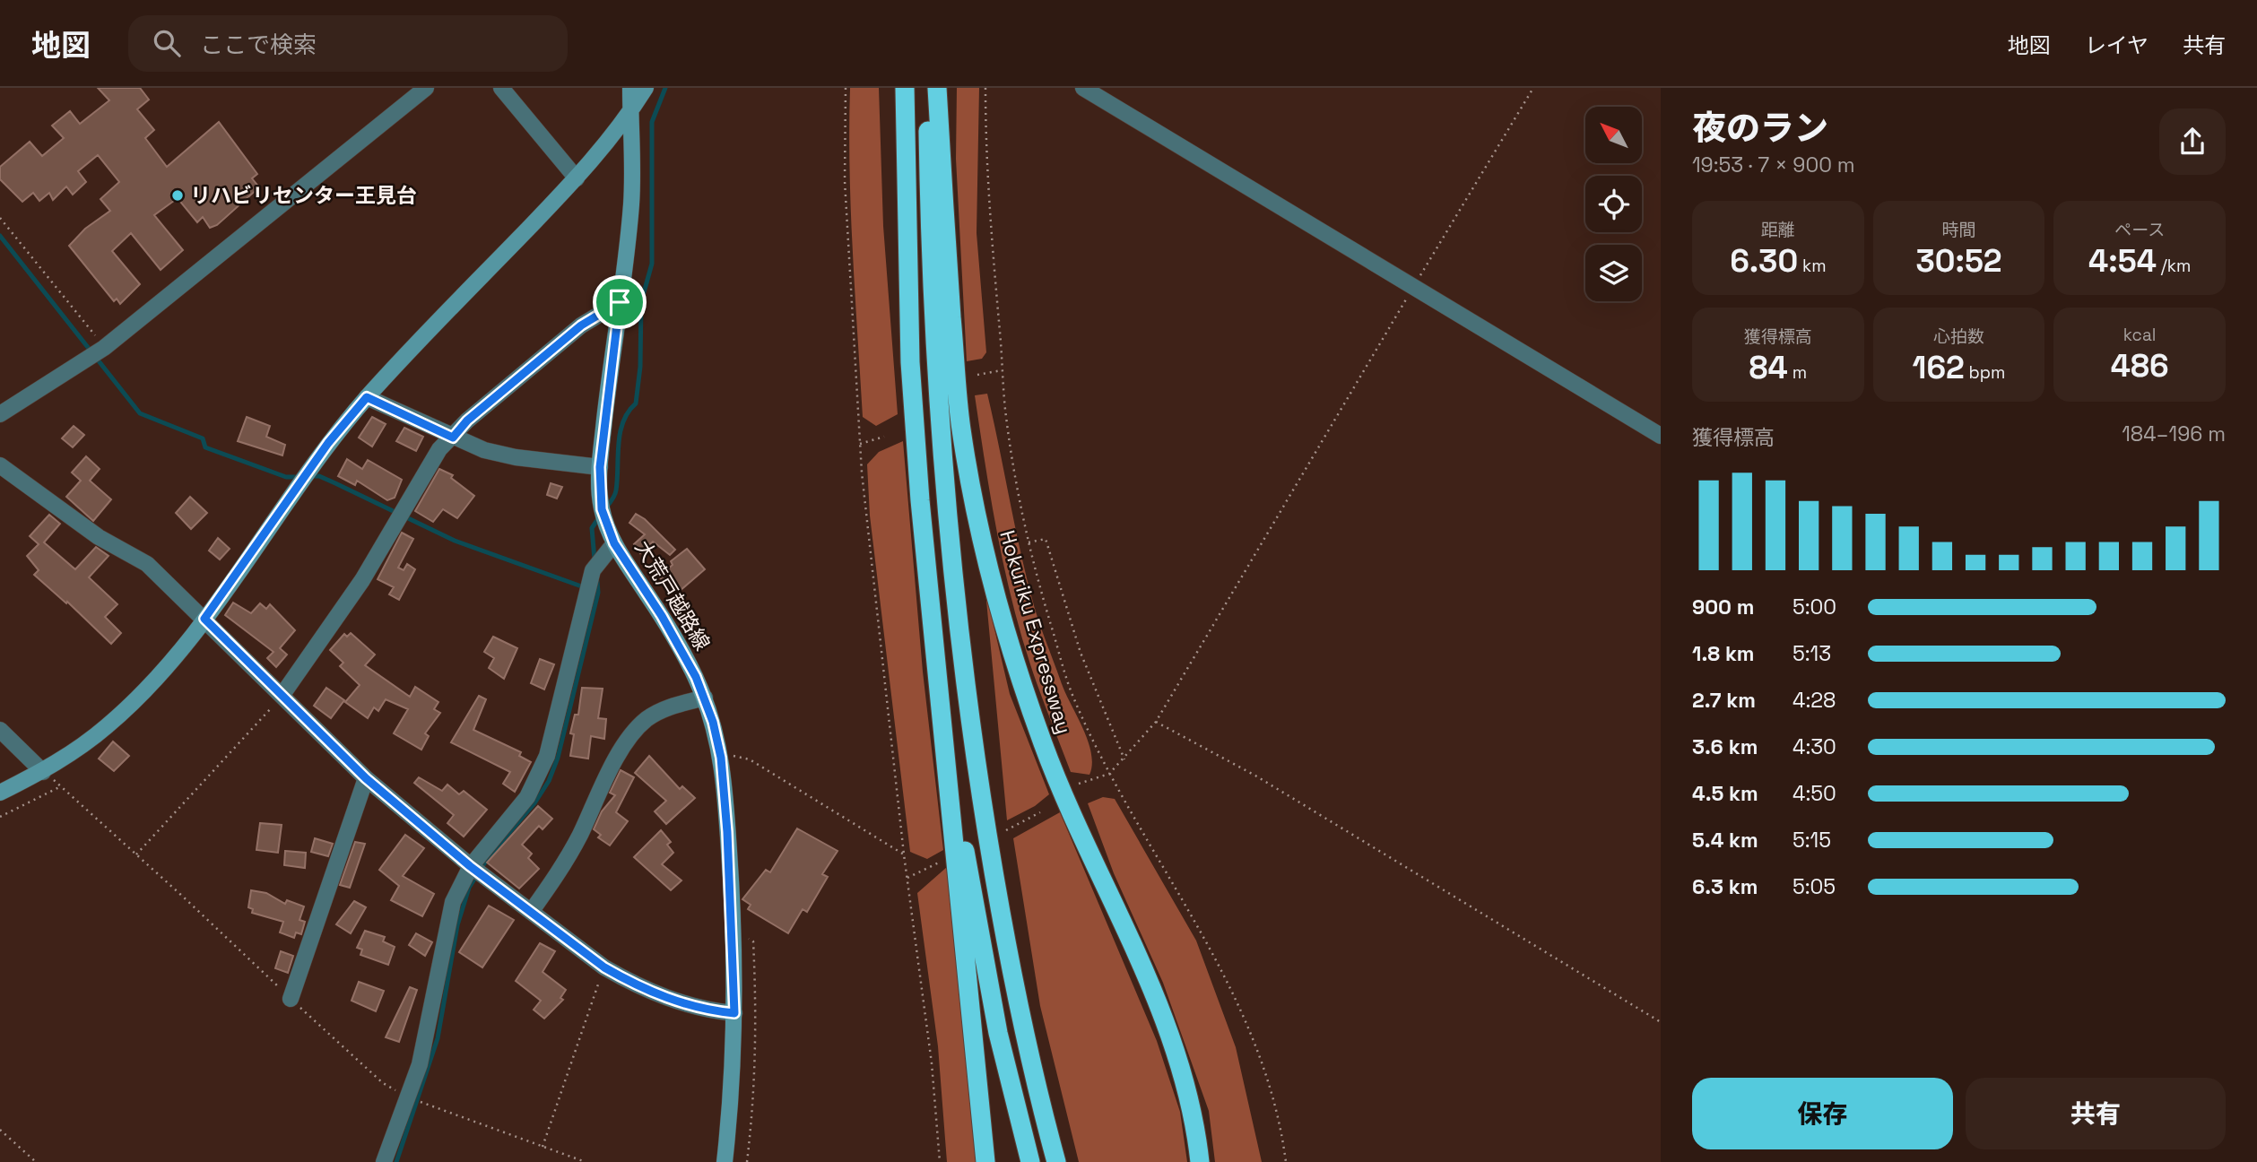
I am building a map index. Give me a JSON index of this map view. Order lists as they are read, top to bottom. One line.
{"streets":{"highway":["Hokuriku Expressway"],"main road":["大荒戸越路線"]},"places":["リハビリセンター王見台"],"north":"top left","page":{"header":"地図","search":"ここで検索","nav":["地図","レイヤ","共有"],"heading":["夜のラン","19:53 · 7 × 900 m"],"stats":[["距離","6.30 km"],["時間","30:52"],["ペース","4:54 /km"],["獲得標高","84 m"],["心拍数","162 bpm"],["kcal","486"]],"chart":["獲得標高","184–196 m"],"list":[{"name":"900 m","note":"5:00"},{"name":"1.8 km","note":"5:13"},{"name":"2.7 km","note":"4:28"},{"name":"3.6 km","note":"4:30"},{"name":"4.5 km","note":"4:50"},{"name":"5.4 km","note":"5:15"},{"name":"6.3 km","note":"5:05"}],"buttons":["保存","共有"]}}
